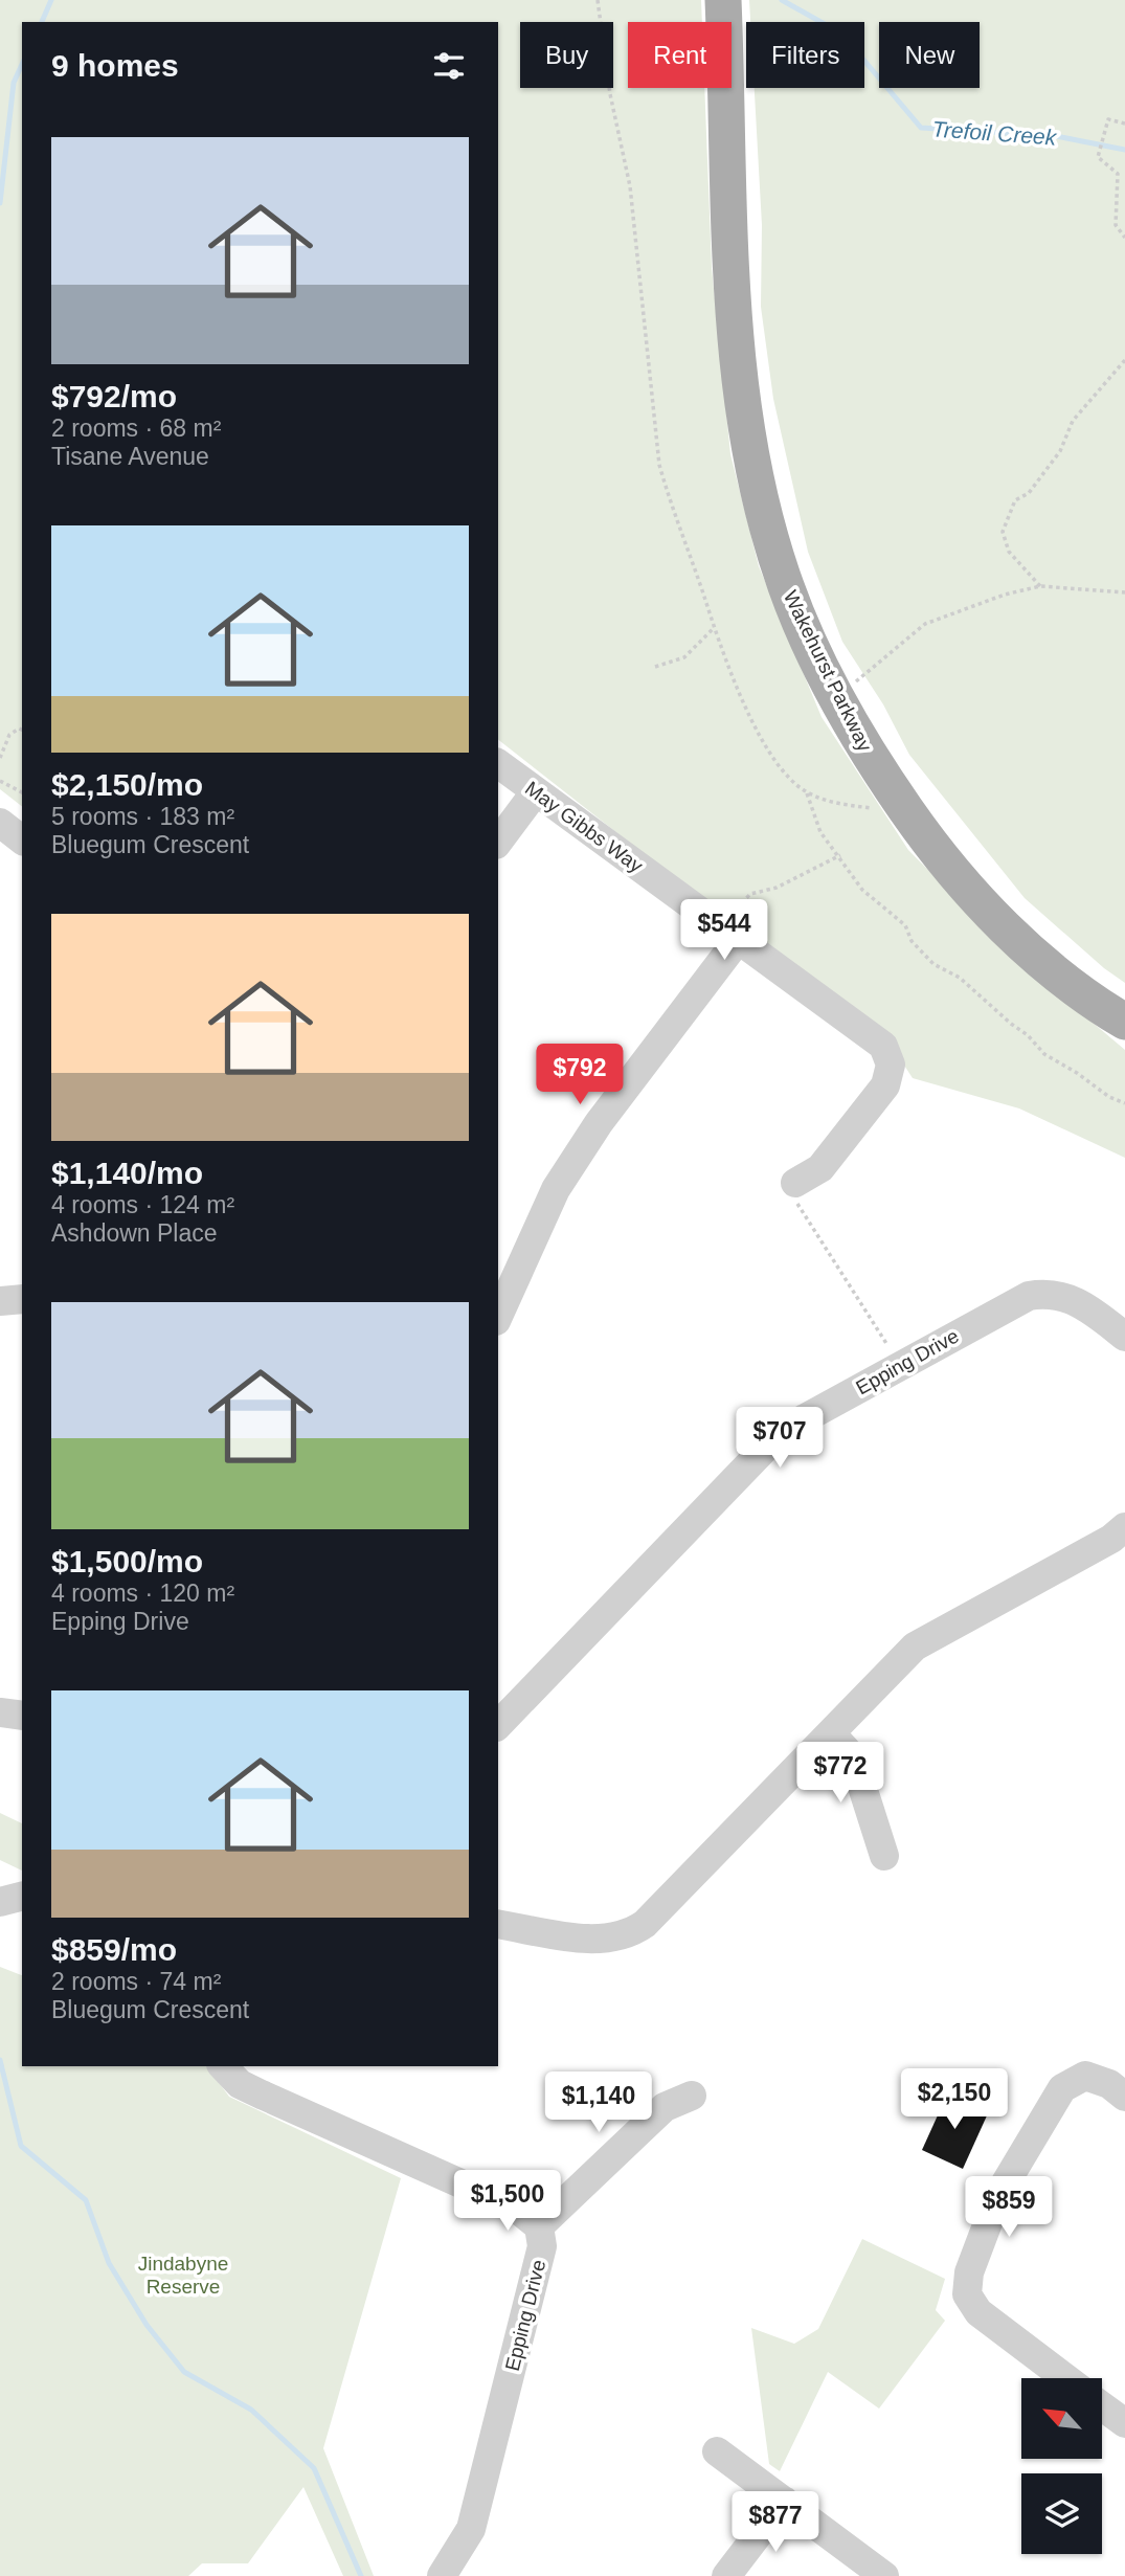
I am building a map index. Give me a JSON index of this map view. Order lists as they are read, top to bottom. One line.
{"streets":{"main road":["Wakehurst Parkway"],"street":["May Gibbs Way","Epping Drive"]},"water":["Trefoil Creek"],"parks":["Jindabyne Reserve"],"north":"top left","page":{"chip":["Buy","Rent","Filters","New"],"heading":"9 homes","list":[{"name":"$792/mo","note":"2 rooms · 68 m² · Tisane Avenue"},{"name":"$2,150/mo","note":"5 rooms · 183 m² · Bluegum Crescent"},{"name":"$1,140/mo","note":"4 rooms · 124 m² · Ashdown Place"},{"name":"$1,500/mo","note":"4 rooms · 120 m² · Epping Drive"},{"name":"$859/mo","note":"2 rooms · 74 m² · Bluegum Crescent"}],"price":["$544","$792","$707","$772","$2,150","$1,140","$1,500","$859","$877"]}}
